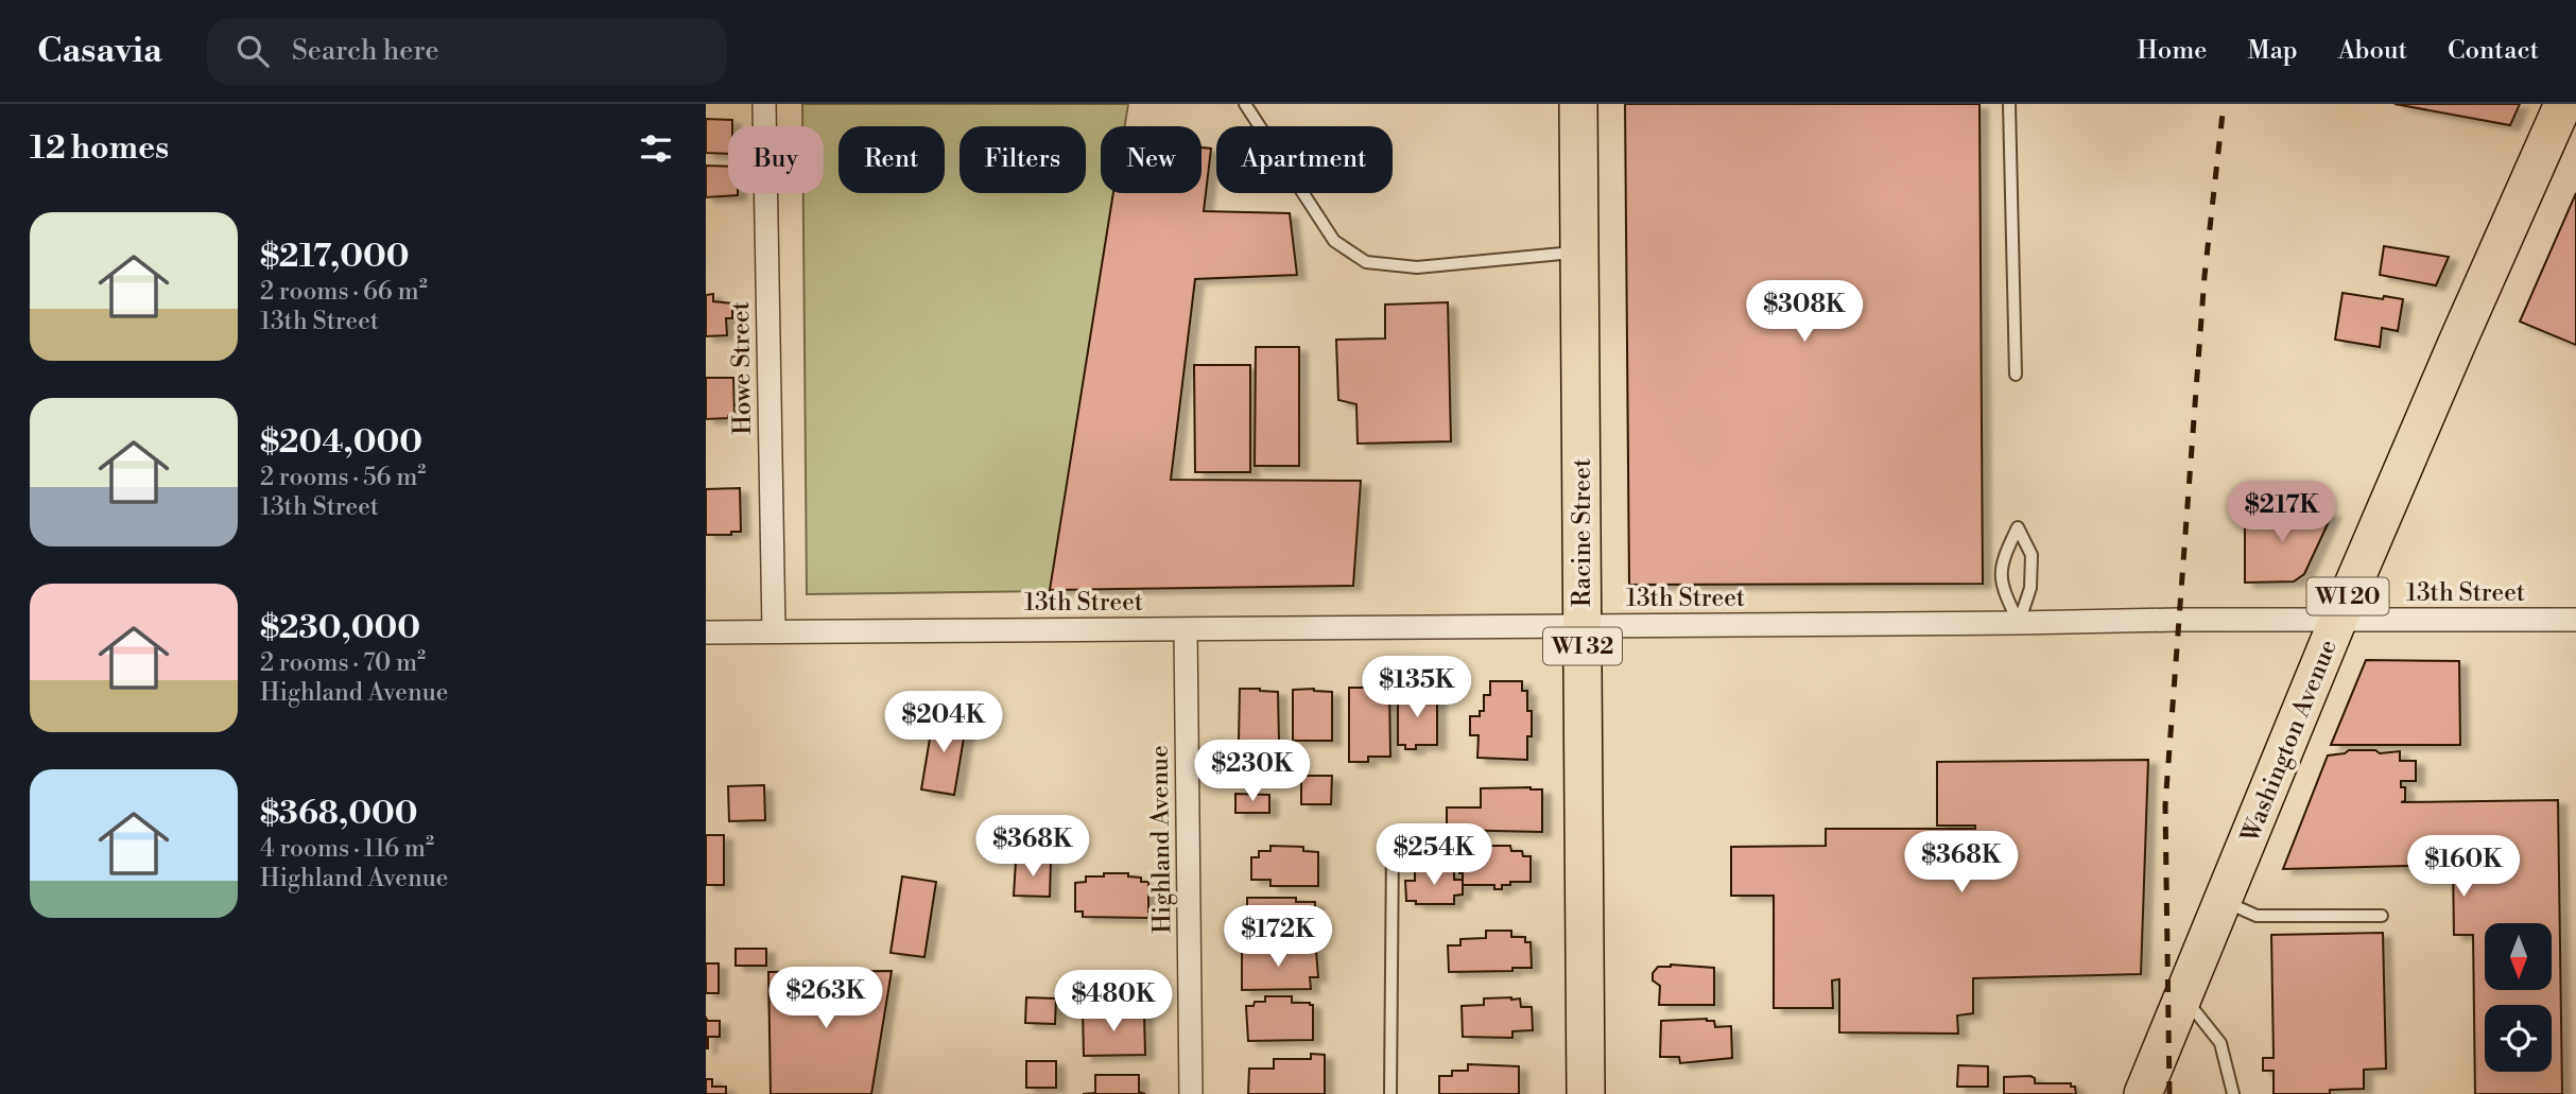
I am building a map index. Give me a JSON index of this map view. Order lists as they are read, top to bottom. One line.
{"streets":{"main road":["Racine Street","WI 20","WI 32","Washington Avenue"],"street":["Howe Street","13th Street","Highland Avenue"]},"crossings":[["Howe Street","13th Street"],["Racine Street","13th Street"],["13th Street","Washington Avenue"],["13th Street","Highland Avenue"]],"north":"bottom","page":{"header":"Casavia","search":"Search here","nav":["Home","Map","About","Contact"],"heading":"12 homes","chip":["Buy","Rent","Filters","New","Apartment"],"list":[{"name":"$217,000","note":"2 rooms · 66 m² · 13th Street"},{"name":"$204,000","note":"2 rooms · 56 m² · 13th Street"},{"name":"$230,000","note":"2 rooms · 70 m² · Highland Avenue"},{"name":"$368,000","note":"4 rooms · 116 m² · Highland Avenue"}],"price":["$308K","$217K","$135K","$204K","$230K","$368K","$254K","$368K","$160K","$172K","$263K","$480K"]}}
